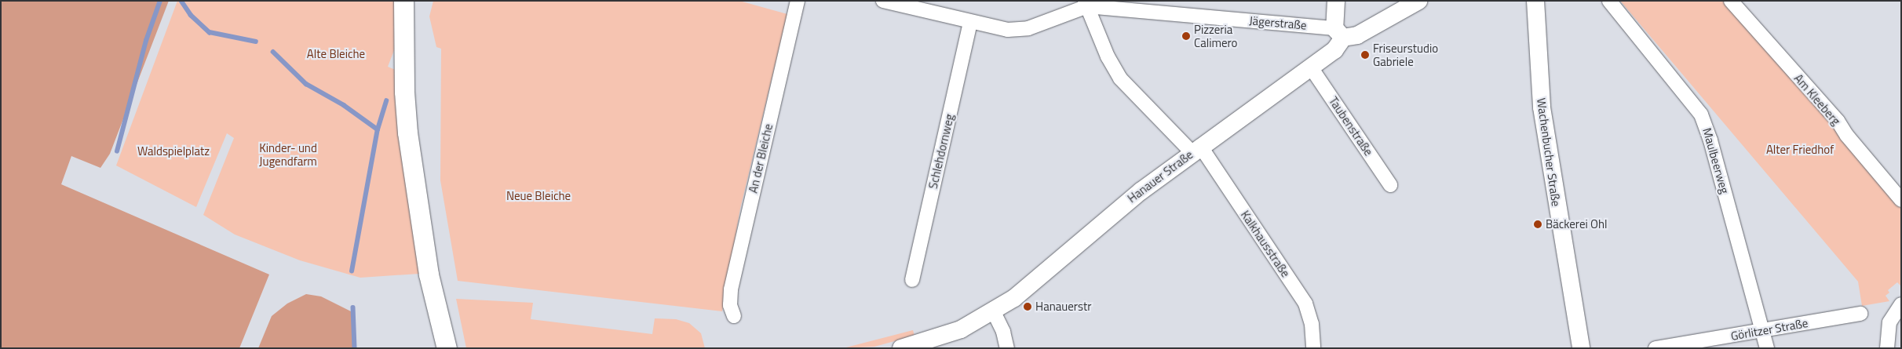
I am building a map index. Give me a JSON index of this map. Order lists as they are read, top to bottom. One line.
{"streets":{"street":["Jägerstraße","Am Kleeberg","Taubenstraße","Schlehdornweg","Wachenbucher Straße","An der Bleiche","Maulbeerweg","Hanauer Straße","Kalkhausstraße","Görlitzer Straße"]},"crossings":[["Jägerstraße","Hanauer Straße"],["Jägerstraße","Kalkhausstraße"],["Taubenstraße","Hanauer Straße"],["Maulbeerweg","Görlitzer Straße"],["Hanauer Straße","Kalkhausstraße"]],"parks":["Alte Bleiche","Kinder- und Jugendfarm","Alter Friedhof","Waldspielplatz","Neue Bleiche"],"places":["Pizzeria Calimero","Friseurstudio Gabriele","Bäckerei Ohl","Hanauerstr"]}
